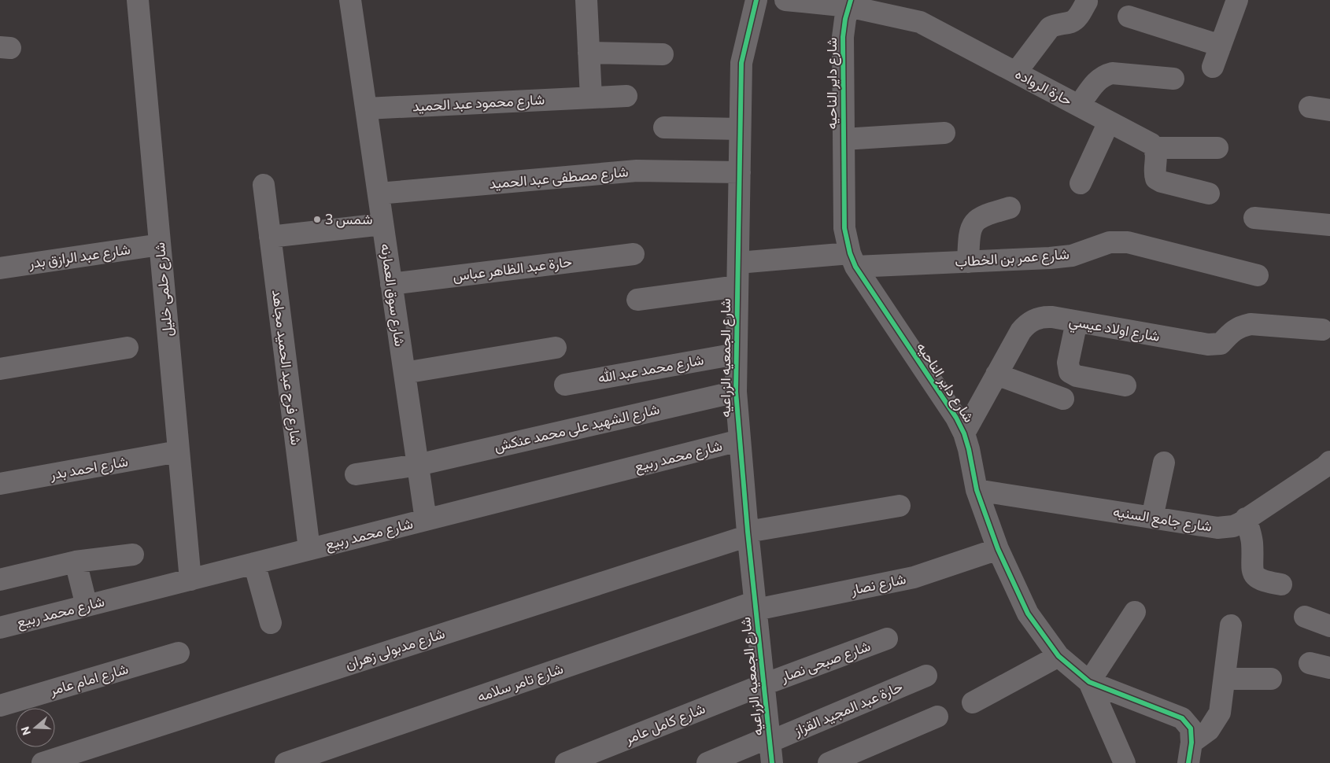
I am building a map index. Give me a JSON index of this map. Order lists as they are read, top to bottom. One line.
{"streets":{"street":["شارع داير الناحيه","حارة الرواده","شارع محمود عبد الحميد","شارع مصطفى عبد الحميد","شارع عبد الرازق بدر","شارع عمر بن الخطاب","حارة عبد الظاهر عباس","شارع حلمى خليل","شارع سوق العمارنه","شارع اولاد عيسي","شارع الجمعيه الزراعيه","شارع فرج عبد الحميد مجاهد","شارع محمد عبد الله","شارع الشهيد على محمد عنكش","شارع محمد ربيع","شارع احمد بدر","شارع جامع السنيه","شارع نصار","شارع مدبولى زهران","شارع صبحى نصار","شارع امام عامر","شارع تامر سلامه","حارة عبد المجيد القزاز","شارع كامل عامر"]},"crossings":[["شارع داير الناحيه","حارة الرواده"],["شارع داير الناحيه","شارع عمر بن الخطاب"],["شارع داير الناحيه","شارع اولاد عيسي"],["شارع داير الناحيه","شارع جامع السنيه"],["شارع داير الناحيه","شارع نصار"],["شارع محمود عبد الحميد","شارع سوق العمارنه"],["شارع مصطفى عبد الحميد","شارع سوق العمارنه"],["شارع مصطفى عبد الحميد","شارع الجمعيه الزراعيه"],["شارع عبد الرازق بدر","شارع حلمى خليل"],["شارع عمر بن الخطاب","شارع الجمعيه الزراعيه"],["حارة عبد الظاهر عباس","شارع سوق العمارنه"],["شارع حلمى خليل","شارع محمد ربيع"],["شارع حلمى خليل","شارع احمد بدر"],["شارع سوق العمارنه","شارع الشهيد على محمد عنكش"],["شارع سوق العمارنه","شارع محمد ربيع"],["شارع الجمعيه الزراعيه","شارع محمد عبد الله"],["شارع الجمعيه الزراعيه","شارع الشهيد على محمد عنكش"],["شارع الجمعيه الزراعيه","شارع محمد ربيع"],["شارع الجمعيه الزراعيه","شارع نصار"],["شارع الجمعيه الزراعيه","شارع مدبولى زهران"],["شارع الجمعيه الزراعيه","شارع صبحى نصار"],["شارع الجمعيه الزراعيه","شارع تامر سلامه"],["شارع الجمعيه الزراعيه","حارة عبد المجيد القزاز"],["شارع الجمعيه الزراعيه","شارع كامل عامر"],["شارع فرج عبد الحميد مجاهد","شارع محمد ربيع"],["شارع نصار","شارع تامر سلامه"],["شارع صبحى نصار","شارع كامل عامر"]],"places":["شمس 3"],"north":"left"}
